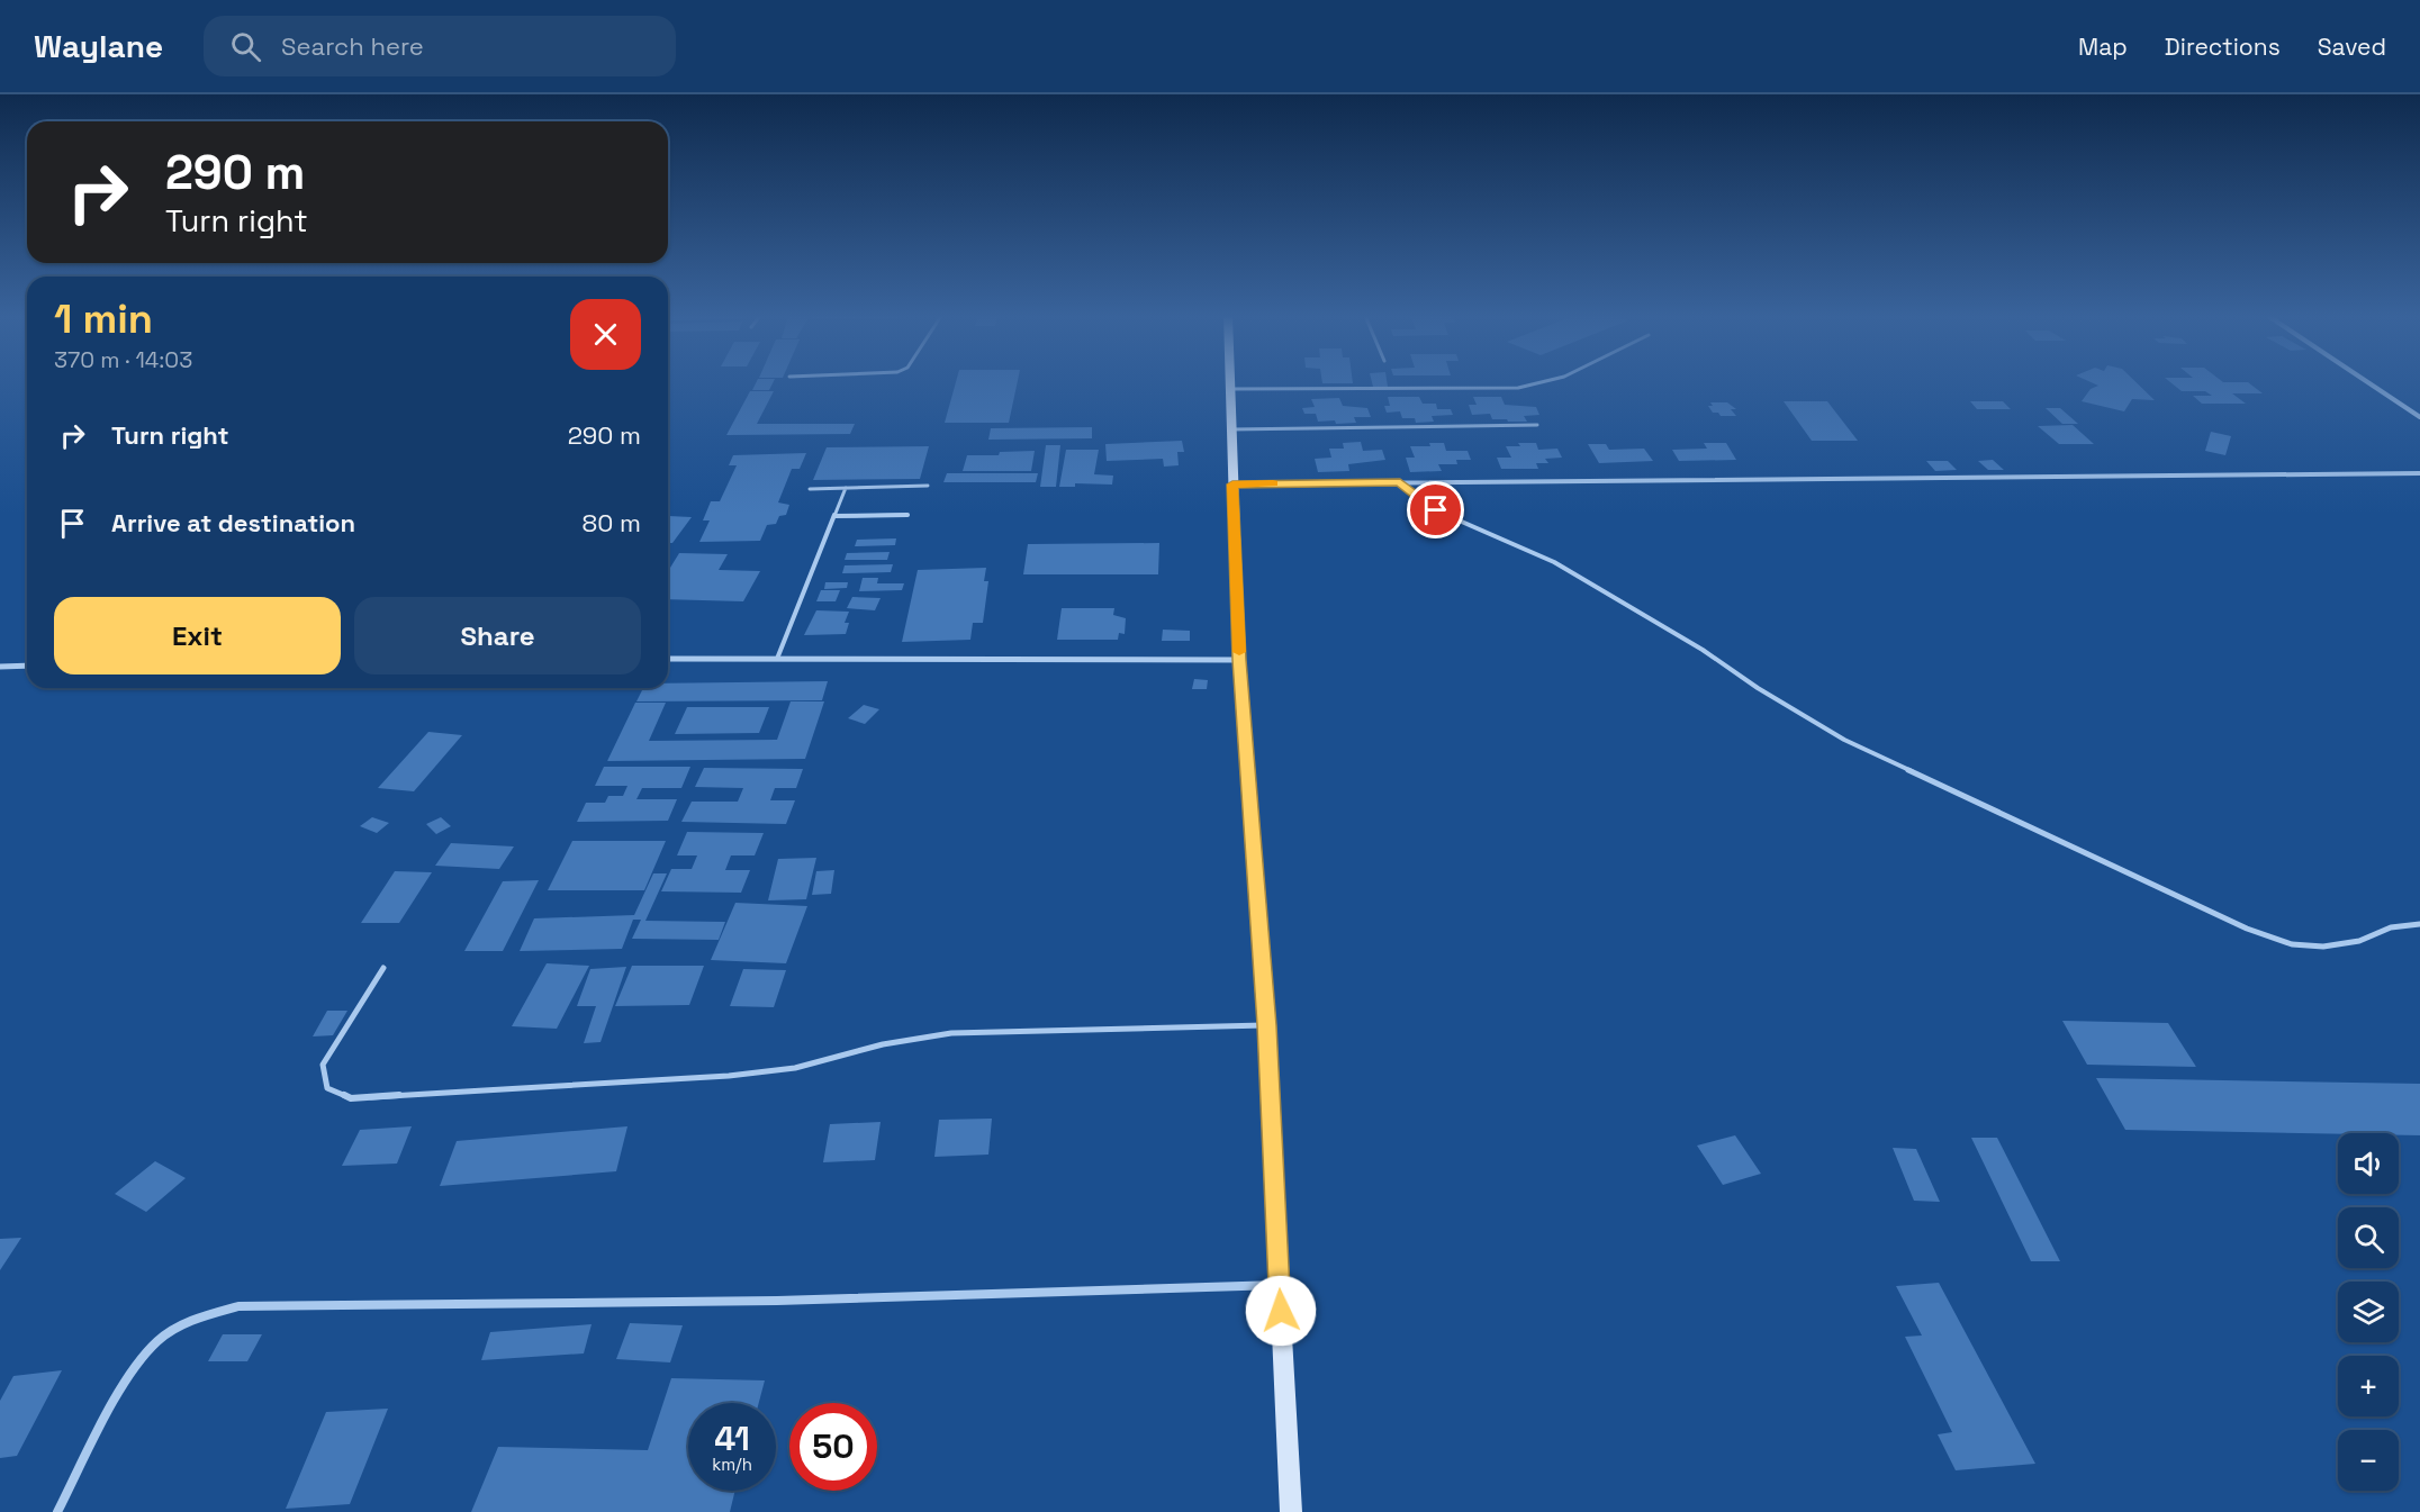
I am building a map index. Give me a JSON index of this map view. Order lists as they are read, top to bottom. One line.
{"page":{"header":"Waylane","search":"Search here","nav":["Map","Directions","Saved"],"turn":["290 m","Turn right"],"heading":["1 min","370 m · 14:03"],"list":[{"name":"Turn right","value":"290 m"},{"name":"Arrive at destination","value":"80 m"}],"buttons":["Exit","Share"],"map_buttons":["+","−"],"speed":"41 km/h","limit":"50"}}
